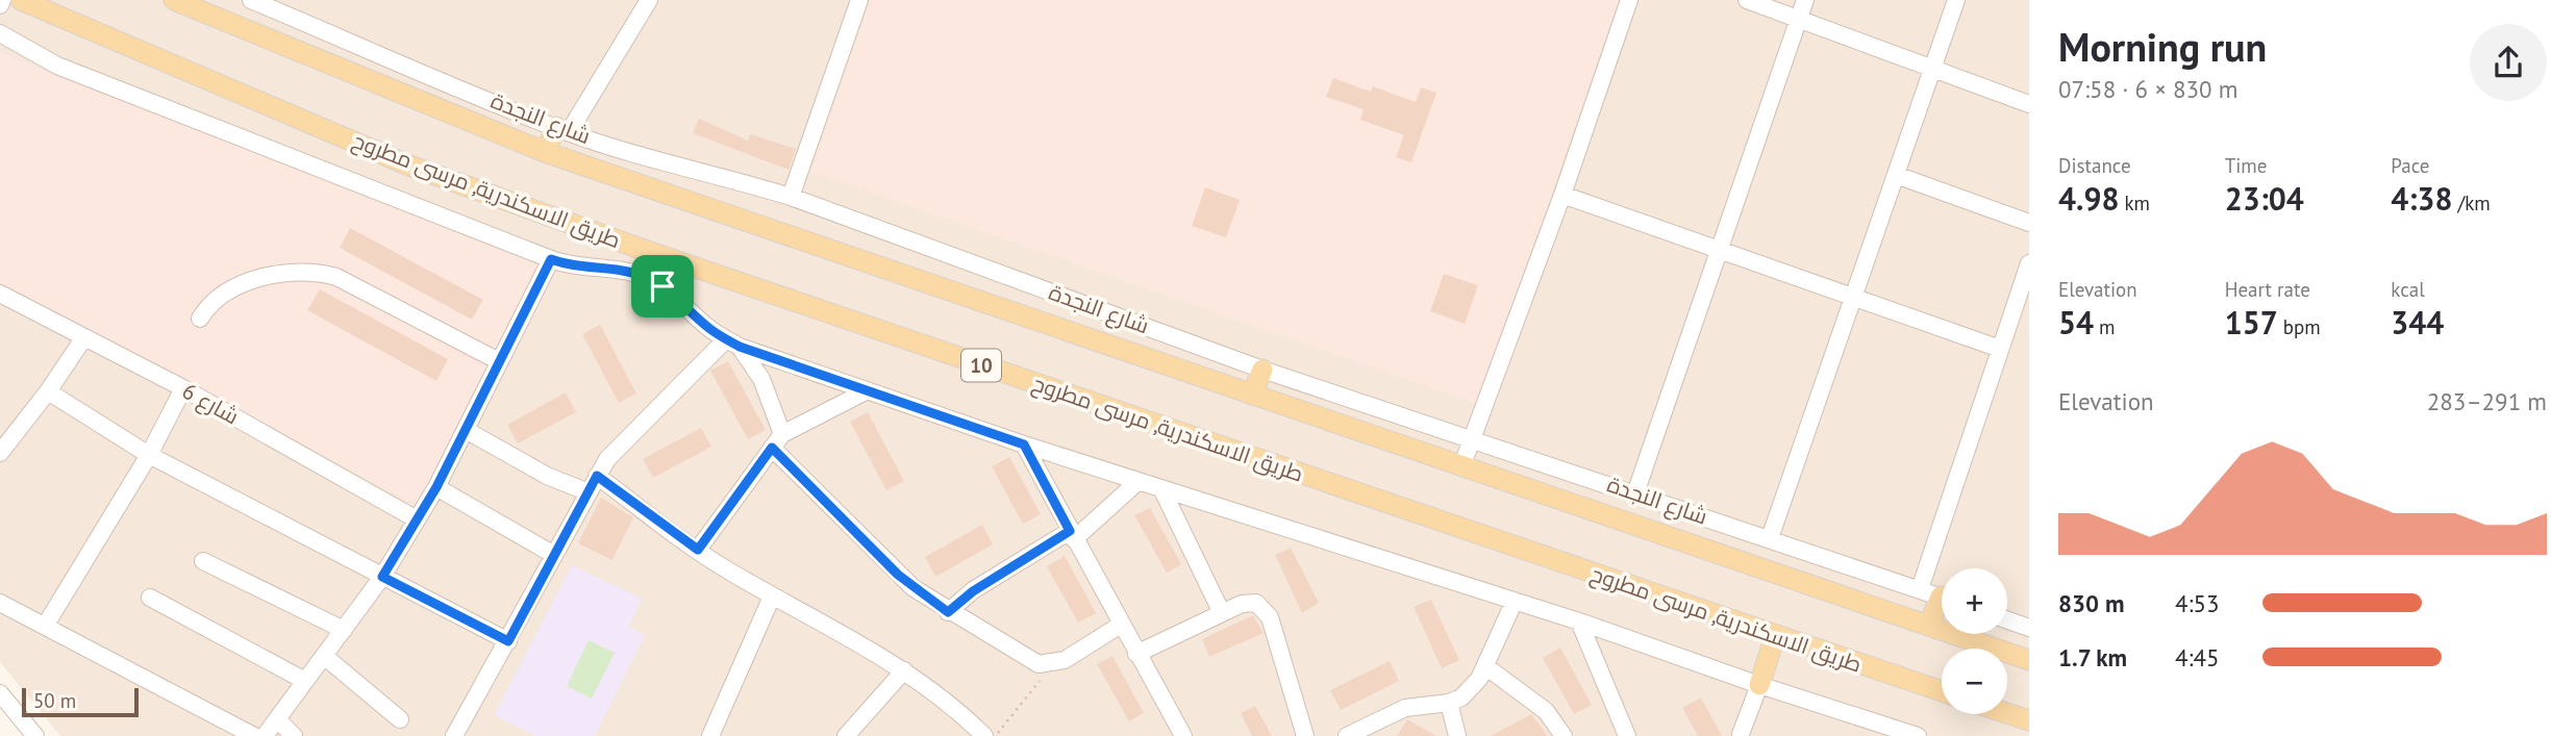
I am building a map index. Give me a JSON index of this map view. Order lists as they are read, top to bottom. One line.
{"streets":{"main road":["طريق الاسكندرية, مرسى مطروح","10"],"street":["شارع النجدة","شارع 6"]},"scale_bar":"50 m","page":{"heading":["Morning run","07:58 · 6 × 830 m"],"stats":[["Distance","4.98 km"],["Time","23:04"],["Pace","4:38 /km"],["Elevation","54 m"],["Heart rate","157 bpm"],["kcal","344"]],"chart":["Elevation","283–291 m"],"map_buttons":["+","−"],"list":[{"name":"830 m","note":"4:53"},{"name":"1.7 km","note":"4:45"}],"scale":"50 m"}}
